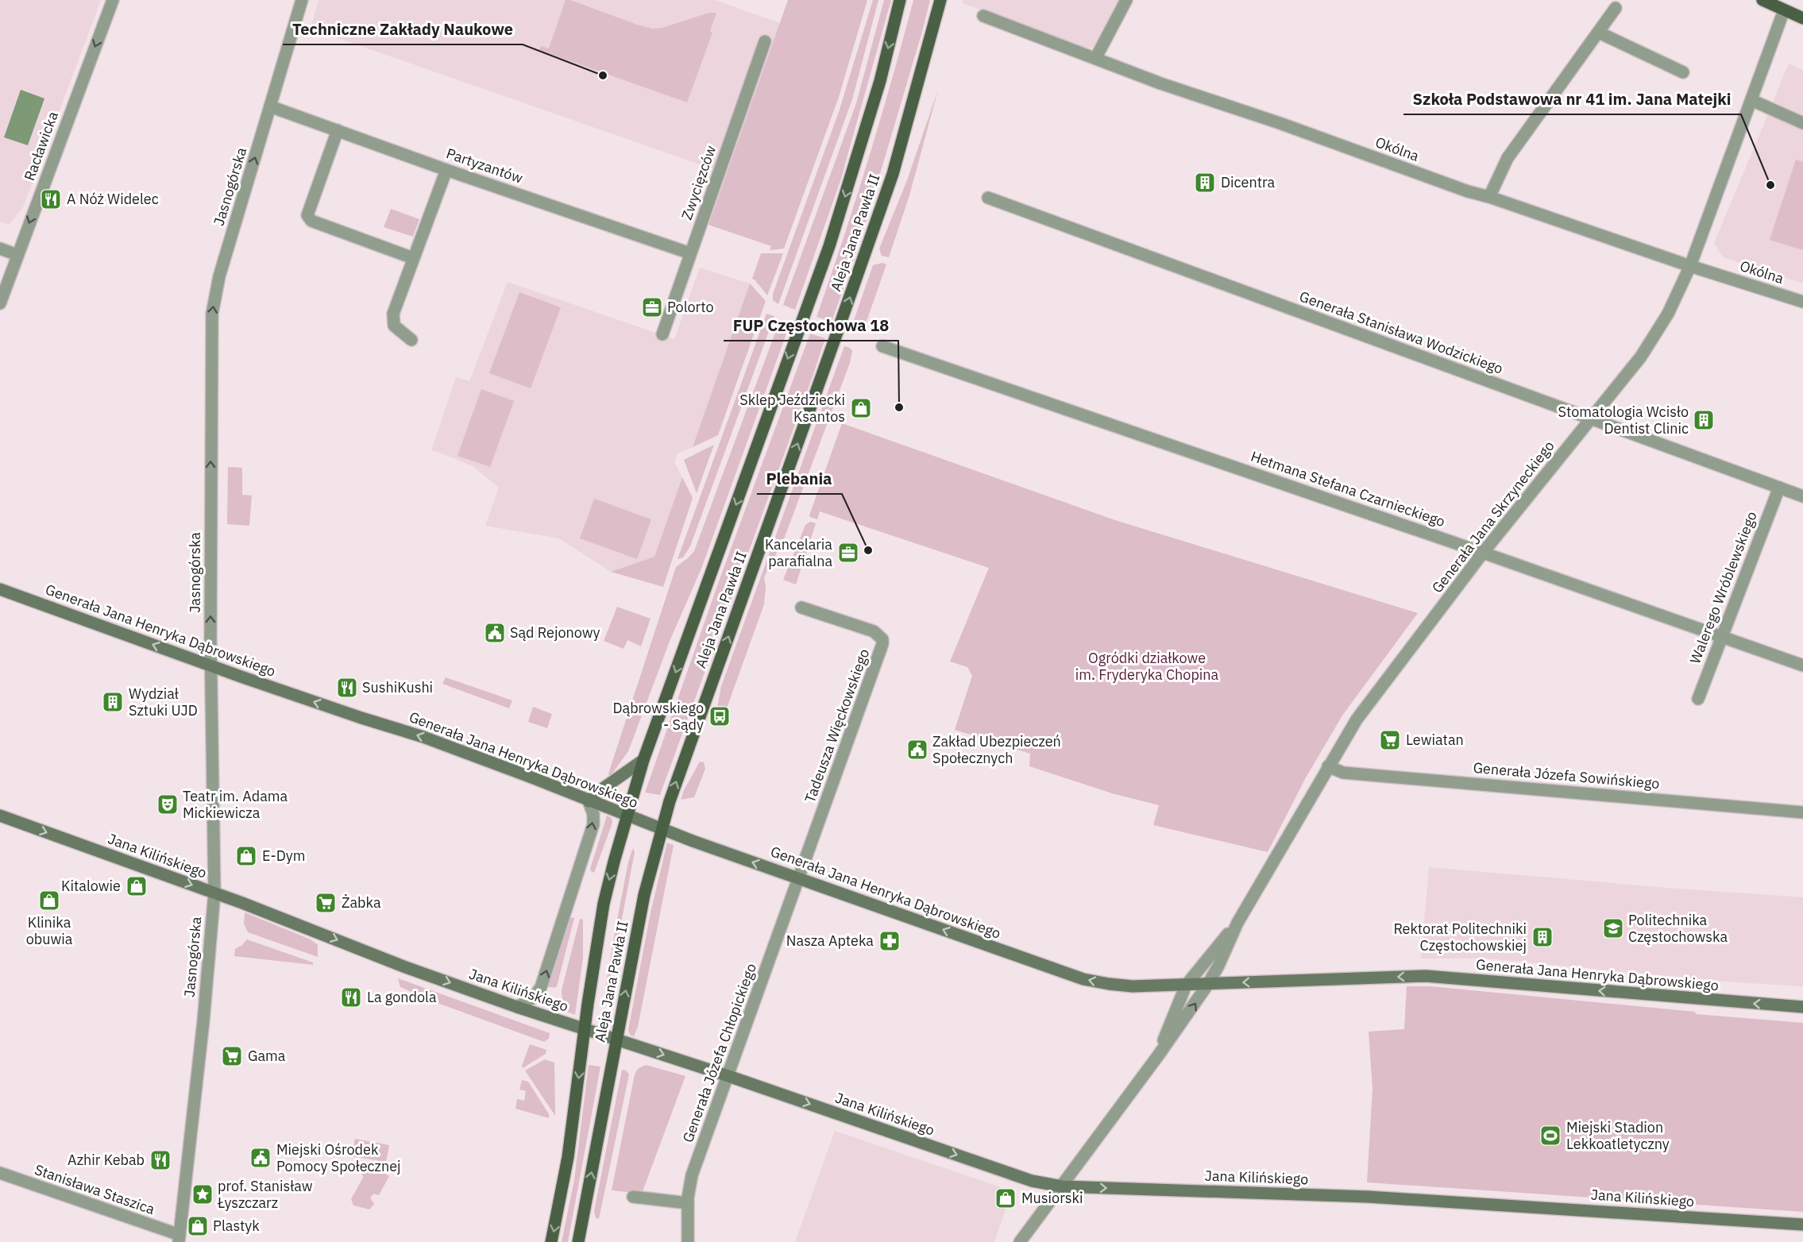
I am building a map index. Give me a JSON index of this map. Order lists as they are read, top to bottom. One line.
{"streets":{"main road":["Aleja Jana Pawła II"],"street":["Racławicka","Okólna","Partyzantów","Zwycięzców","Jasnogórska","Generała Stanisława Wodzickiego","Hetmana Stefana Czarnieckiego","Generała Jana Skrzyneckiego","Walerego Wróblewskiego","Generała Jana Henryka Dąbrowskiego","Tadeusza Więckowskiego","Generała Józefa Sowińskiego","Jana Kilińskiego","Generała Józefa Chłopickiego","Stanisława Staszica"]},"crossings":[["Okólna","Generała Jana Skrzyneckiego"],["Partyzantów","Zwycięzców"],["Partyzantów","Jasnogórska"],["Jasnogórska","Generała Jana Henryka Dąbrowskiego"],["Jasnogórska","Jana Kilińskiego"],["Jasnogórska","Stanisława Staszica"],["Aleja Jana Pawła II","Generała Jana Henryka Dąbrowskiego"],["Aleja Jana Pawła II","Jana Kilińskiego"],["Generała Stanisława Wodzickiego","Generała Jana Skrzyneckiego"],["Generała Stanisława Wodzickiego","Walerego Wróblewskiego"],["Hetmana Stefana Czarnieckiego","Generała Jana Skrzyneckiego"],["Hetmana Stefana Czarnieckiego","Walerego Wróblewskiego"],["Generała Jana Skrzyneckiego","Generała Jana Henryka Dąbrowskiego"],["Generała Jana Skrzyneckiego","Generała Józefa Sowińskiego"],["Generała Jana Henryka Dąbrowskiego","Tadeusza Więckowskiego"],["Generała Jana Henryka Dąbrowskiego","Generała Józefa Chłopickiego"],["Tadeusza Więckowskiego","Generała Józefa Chłopickiego"],["Jana Kilińskiego","Generała Józefa Chłopickiego"]],"one_way":["Racławicka","Jasnogórska","Generała Jana Henryka Dąbrowskiego","Jana Kilińskiego"],"parks":["Ogródki działkowe im. Fryderyka Chopina"],"places":{"other":["Techniczne Zakłady Naukowe","Szkoła Podstawowa nr 41 im. Jana Matejki","FUP Częstochowa 18","Plebania"],"building":["Dicentra","Stomatologia Wcisło Dentist Clinic","Wydział Sztuki UJD","Rektorat Politechniki Częstochowskiej"],"restaurant":["A Nóż Widelec","SushiKushi","La gondola","Azhir Kebab"],"office":["Polorto","Kancelaria parafialna"],"shop":["Sklep Jeździecki Ksantos","E-Dym","Kitalowie","Klinika obuwia","Musiorski","Plastyk"],"public building":["Sąd Rejonowy","Zakład Ubezpieczeń Społecznych","Miejski Ośrodek Pomocy Społecznej"],"bus stop":["Dąbrowskiego - Sądy"],"supermarket":["Lewiatan","Żabka","Gama"],"theatre":["Teatr im. Adama Mickiewicza"],"school or university":["Politechnika Częstochowska"],"pharmacy":["Nasza Apteka"],"sports":["Miejski Stadion Lekkoatletyczny"],"place":["prof. Stanisław Łyszczarz"]}}
